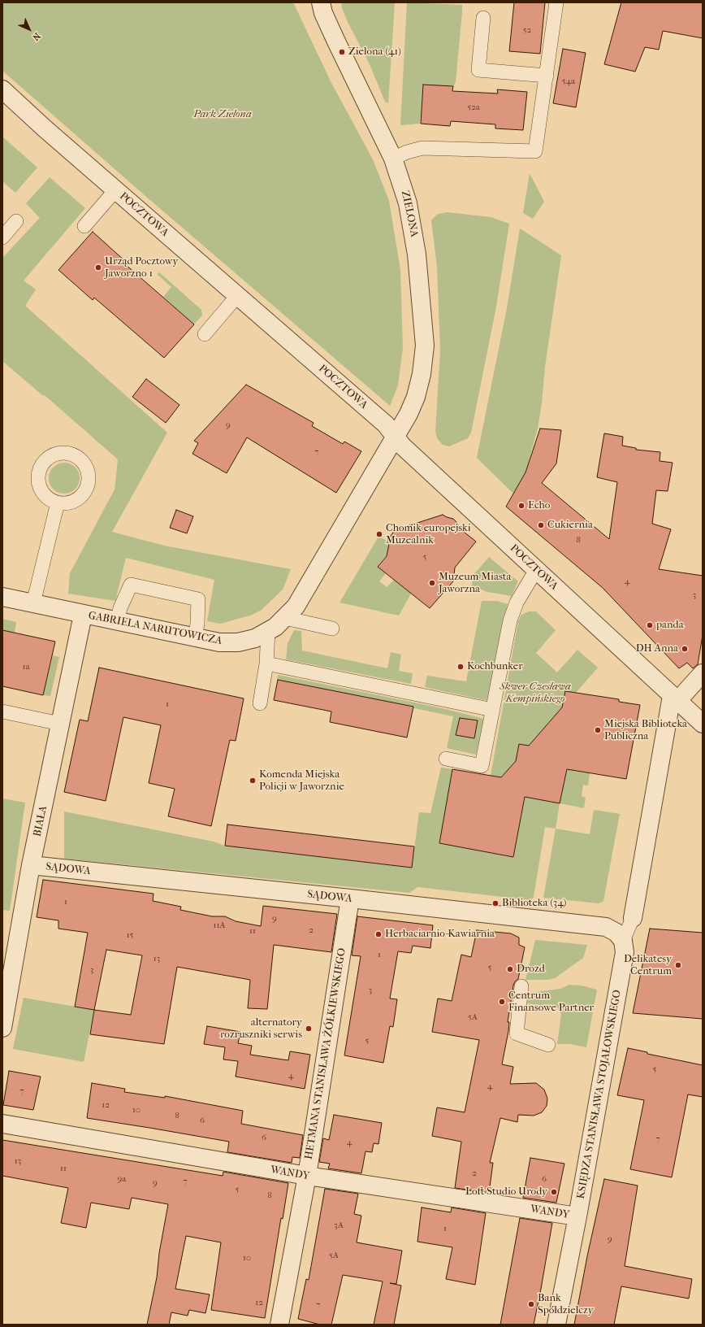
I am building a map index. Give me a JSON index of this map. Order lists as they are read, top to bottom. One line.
{"streets":{"street":["ZIELONA","POCZTOWA","GABRIELA NARUTOWICZA","BIAŁA","SĄDOWA","HETMANA STANISŁAWA ŻÓŁKIEWSKIEGO","KSIĘDZA STANISŁAWA STOJAŁOWSKIEGO","WANDY"]},"crossings":[["ZIELONA","POCZTOWA"],["ZIELONA","GABRIELA NARUTOWICZA"],["POCZTOWA","GABRIELA NARUTOWICZA"],["GABRIELA NARUTOWICZA","BIAŁA"],["BIAŁA","SĄDOWA"],["SĄDOWA","HETMANA STANISŁAWA ŻÓŁKIEWSKIEGO"],["SĄDOWA","KSIĘDZA STANISŁAWA STOJAŁOWSKIEGO"],["HETMANA STANISŁAWA ŻÓŁKIEWSKIEGO","WANDY"],["KSIĘDZA STANISŁAWA STOJAŁOWSKIEGO","WANDY"]],"parks":["Park Zielona","Skwer Czesława Kempińskiego"],"places":["Zielona (41)","Urząd Pocztowy Jaworzno 1","Echo","Cukiernia","Chomik europejski Muzealnik","Muzeum Miasta Jaworzna","panda","DH Anna","Kochbunker","Miejska Biblioteka Publiczna","Komenda Miejska Policji w Jaworznie","Biblioteka (34)","Herbaciarnio-Kawiarnia","Delikatesy Centrum","Drozd","Centrum Finansowe Partner","alternatory rozruszniki serwis","Loft Studio Urody","Bank Spółdzielczy"],"house_numbers":["52","54a","52a","9","7","8","5","4","3","1a","1","1","9","11A","2","11","15","1","13","5","3","3","5A","5","5","4","4","7","12","10","8","6","6","7","4","13","11","2","9a","6","7","9","5","8","3A","1","9","5A","10","12","7"],"north":"bottom right"}
